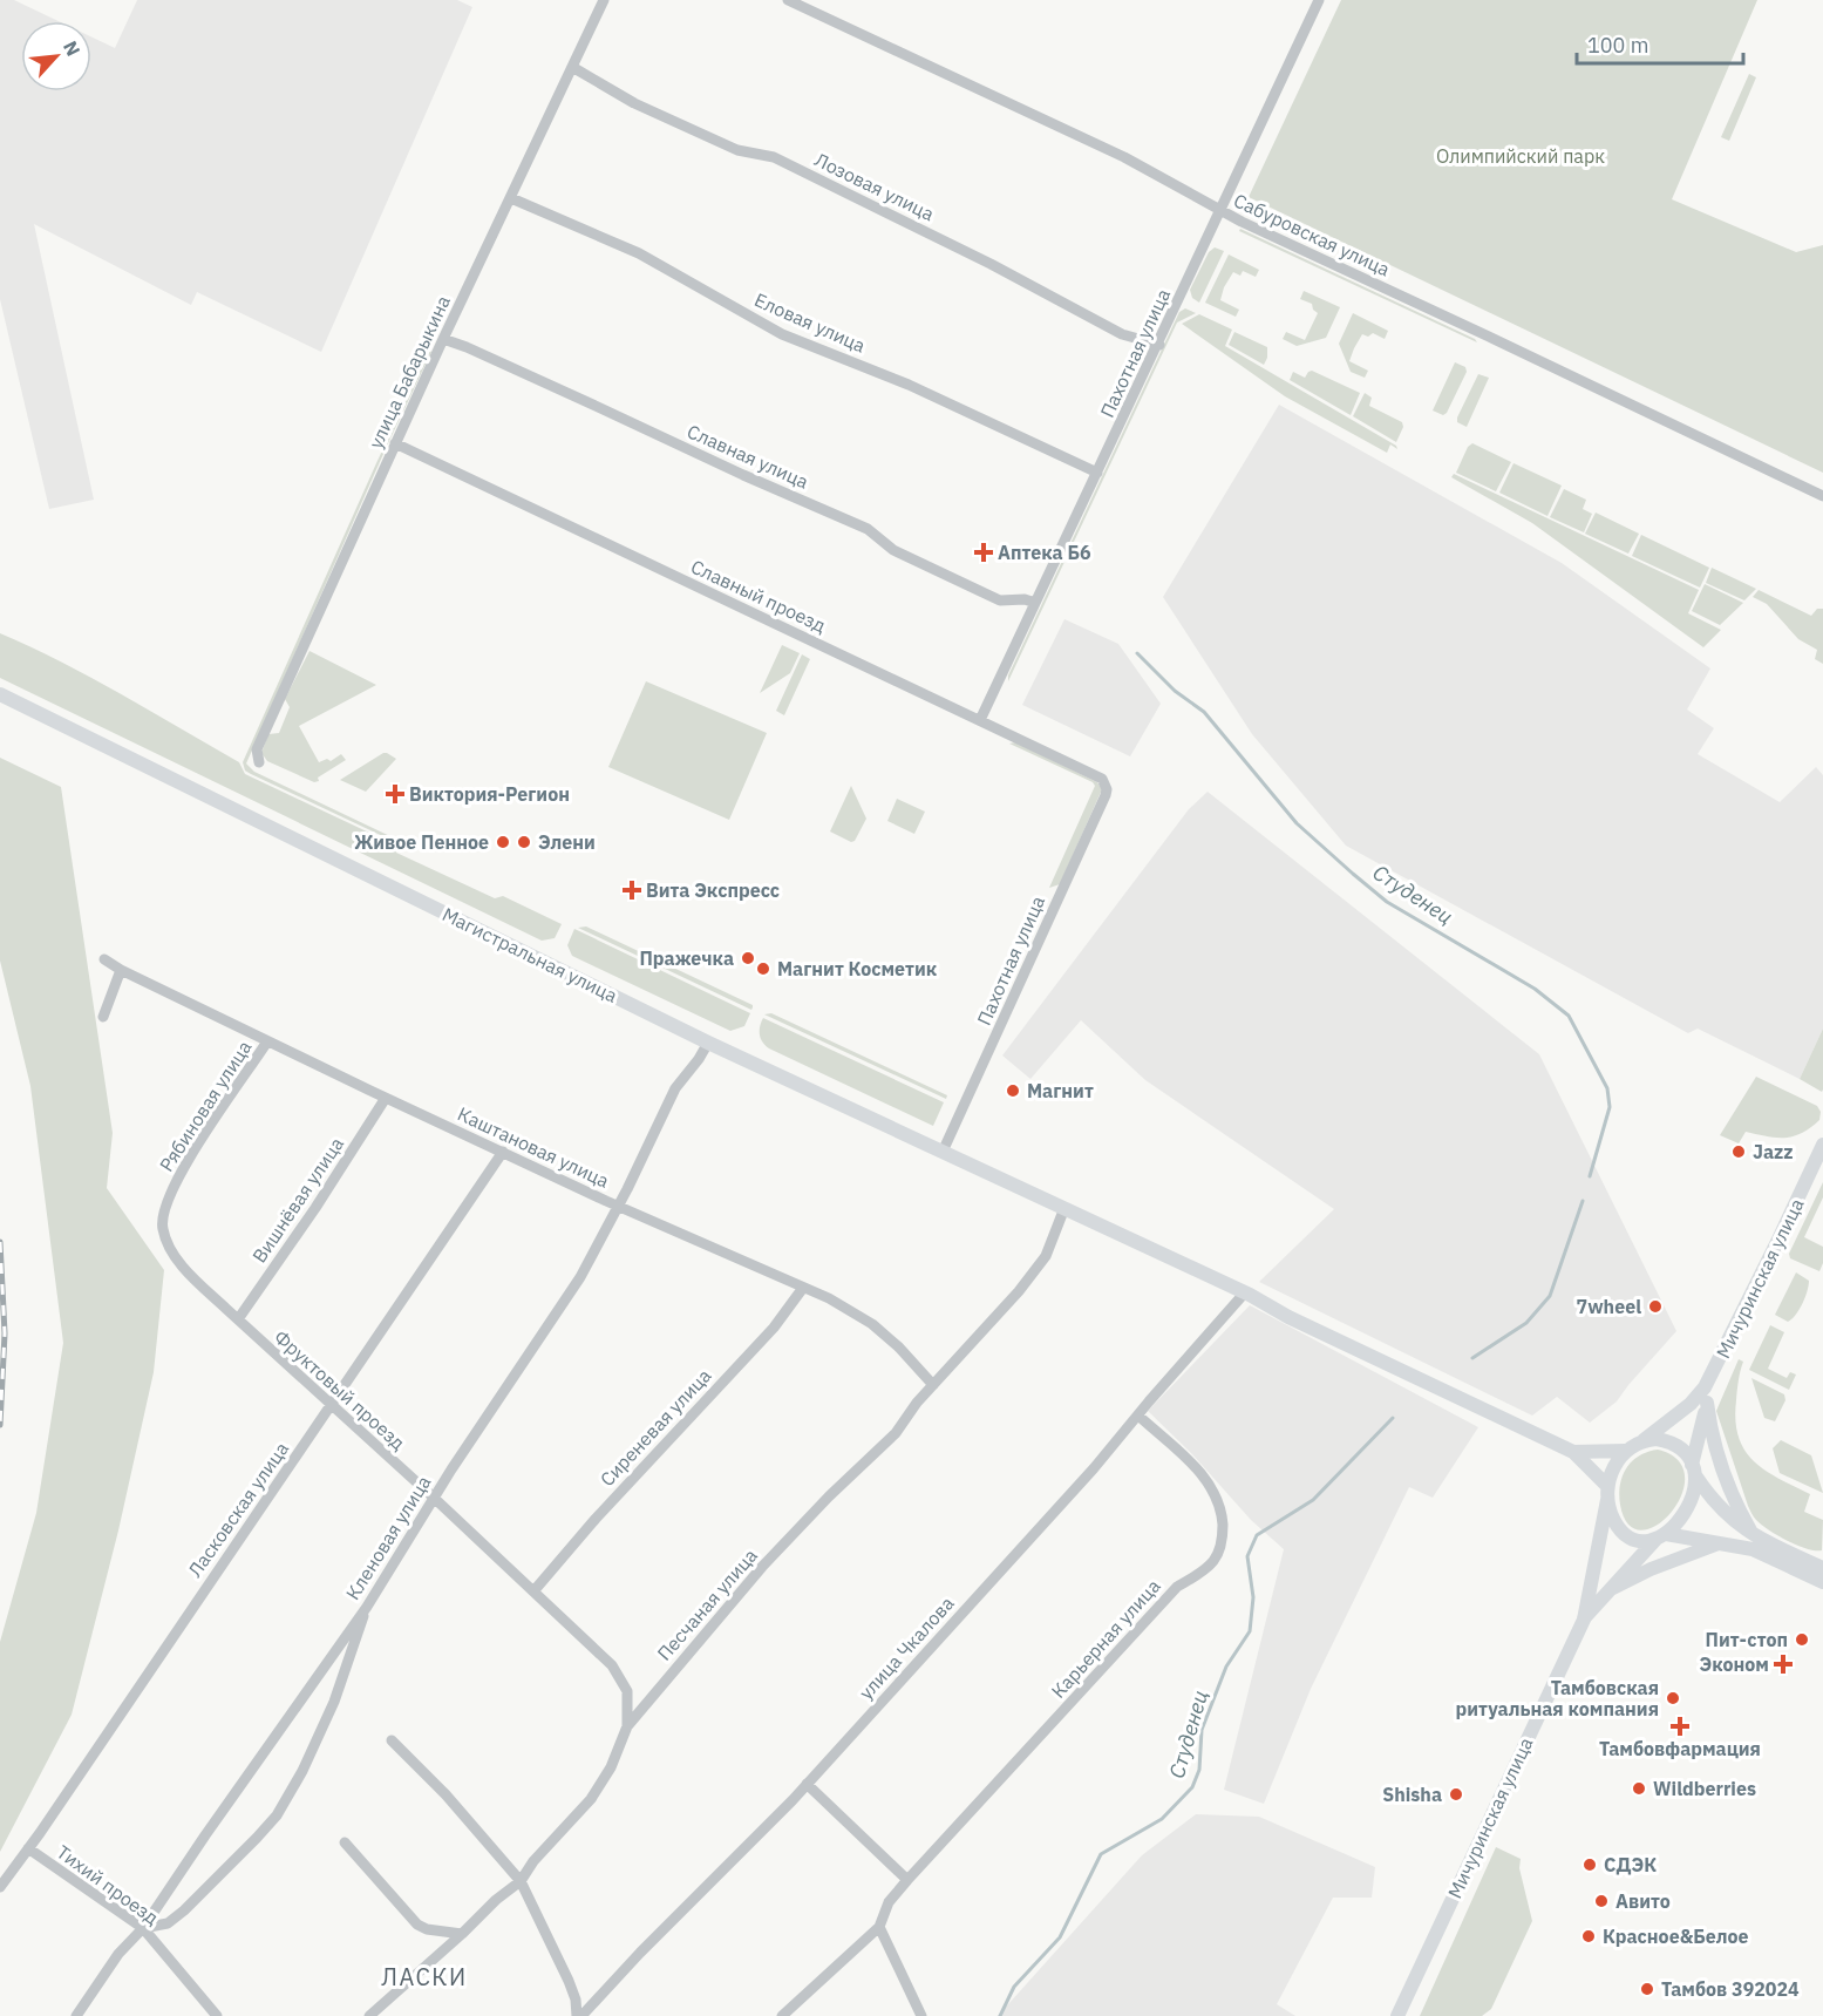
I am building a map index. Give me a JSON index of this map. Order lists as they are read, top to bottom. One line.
{"streets":{"main road":["Магистральная улица","Мичуринская улица"],"street":["Лозовая улица","Сабуровская улица","Еловая улица","Пахотная улица","улица Бабарыкина","Славная улица","Славный проезд","Рябиновая улица","Каштановая улица","Вишнёвая улица","Фруктовый проезд","Сиреневая улица","Ласковская улица","Кленовая улица","Песчаная улица","Карьерная улица","улица Чкалова","Тихий проезд"]},"crossings":[["Лозовая улица","Пахотная улица"],["Лозовая улица","улица Бабарыкина"],["Сабуровская улица","Пахотная улица"],["Еловая улица","Пахотная улица"],["Еловая улица","улица Бабарыкина"],["Пахотная улица","Славная улица"],["Пахотная улица","Славный проезд"],["Пахотная улица","Магистральная улица"],["улица Бабарыкина","Славная улица"],["улица Бабарыкина","Славный проезд"],["Магистральная улица","Кленовая улица"],["Магистральная улица","Песчаная улица"],["Магистральная улица","улица Чкалова"],["Рябиновая улица","Каштановая улица"],["Рябиновая улица","Фруктовый проезд"],["Каштановая улица","Вишнёвая улица"],["Каштановая улица","Сиреневая улица"],["Каштановая улица","Ласковская улица"],["Каштановая улица","Кленовая улица"],["Каштановая улица","Песчаная улица"],["Вишнёвая улица","Фруктовый проезд"],["Фруктовый проезд","Сиреневая улица"],["Фруктовый проезд","Ласковская улица"],["Фруктовый проезд","Кленовая улица"],["Фруктовый проезд","Песчаная улица"],["Ласковская улица","Тихий проезд"],["Кленовая улица","Тихий проезд"],["Карьерная улица","улица Чкалова"]],"districts":["ЛАСКИ"],"water":["Студенец"],"parks":["Олимпийский парк"],"places":{"health":["Аптека Б6","Виктория-Регион","Вита Экспресс","Эконом","Тамбовфармация"],"other":["Живое Пенное","Элени","Пражечка","Магнит Косметик","Магнит","Jazz","7wheel","Пит-стоп","Тамбовская ритуальная компания","Wildberries","Shisha","СДЭК","Авито","Красное&Белое","Тамбов 392024"]},"scale_bar":"100 m","north":"top right"}
